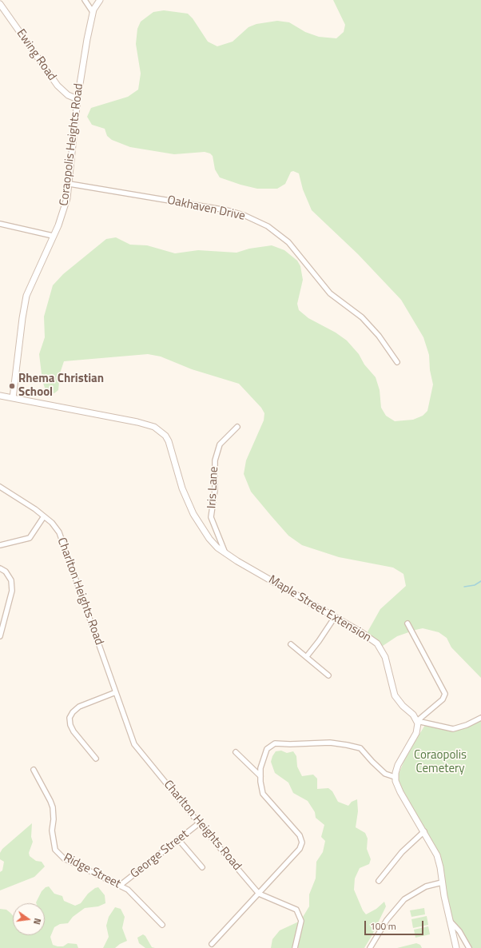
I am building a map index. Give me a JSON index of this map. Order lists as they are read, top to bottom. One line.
{"streets":{"street":["Ewing Road","Coraopolis Heights Road","Oakhaven Drive","Iris Lane","Charlton Heights Road","Maple Street Extension","George Street","Ridge Street"]},"crossings":[["Ewing Road","Coraopolis Heights Road"],["Coraopolis Heights Road","Oakhaven Drive"],["Coraopolis Heights Road","Maple Street Extension"],["Iris Lane","Maple Street Extension"],["Charlton Heights Road","George Street"],["George Street","Ridge Street"]],"parks":["Coraopolis Cemetery"],"places":["Rhema Christian School"],"scale_bar":"100 m","north":"right"}
